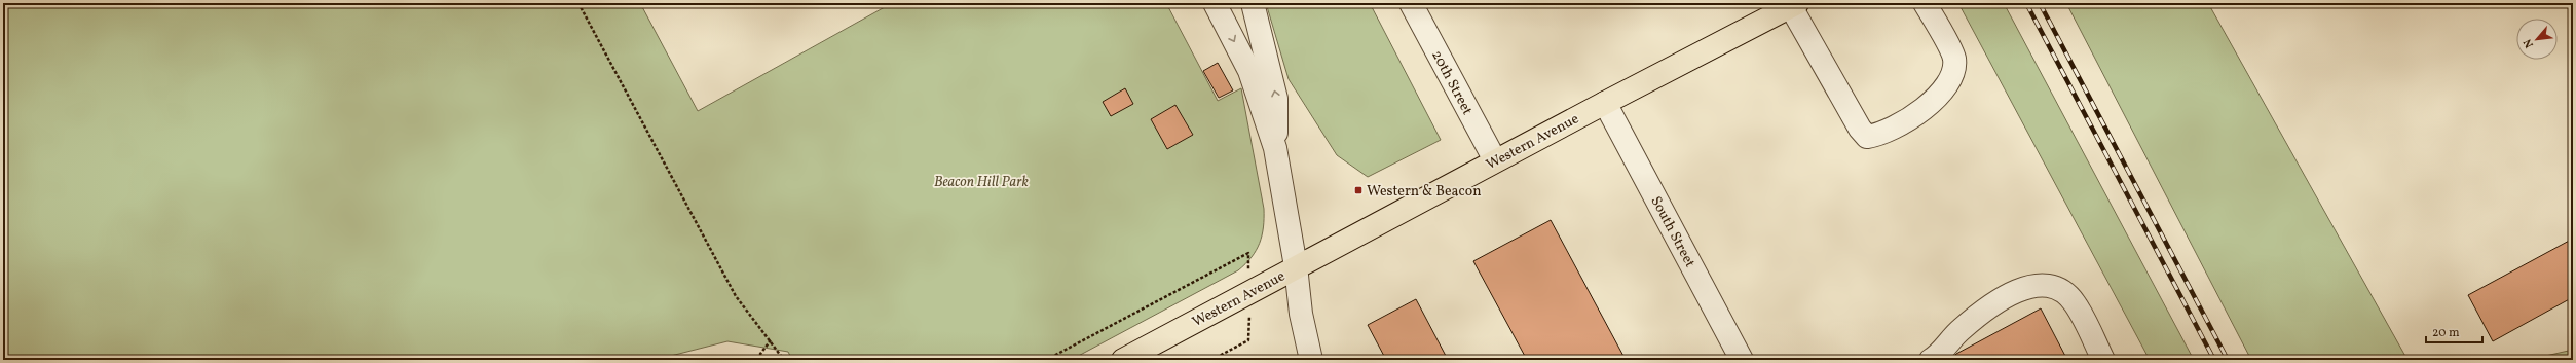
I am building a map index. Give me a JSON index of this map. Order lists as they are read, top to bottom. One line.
{"streets":{"main road":["Western Avenue"],"street":["20th Street","South Street"]},"crossings":[["20th Street","Western Avenue"],["Western Avenue","South Street"]],"parks":["Beacon Hill Park"],"places":{"transit":["Western & Beacon"]},"scale_bar":"20 m","north":"bottom left"}
